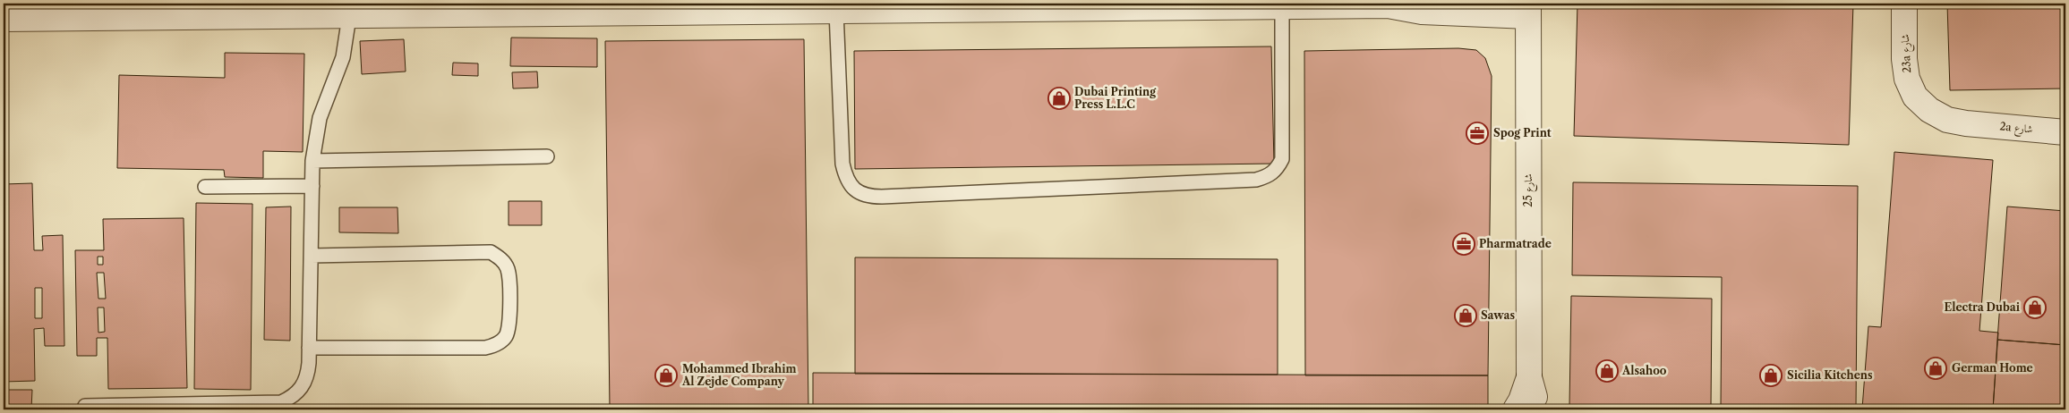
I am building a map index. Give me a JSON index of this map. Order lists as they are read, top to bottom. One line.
{"streets":{"street":["23a شارع","2a شارع","شارع 25"]},"crossings":[["23a شارع","2a شارع"]],"places":{"shop":["Dubai Printing Press L.L.C","Electra Dubai","Sawas","German Home","Alsahoo","Mohammed Ibrahim Al Zejde Company","Sicilia Kitchens"],"office":["Spog Print","Pharmatrade"]}}
